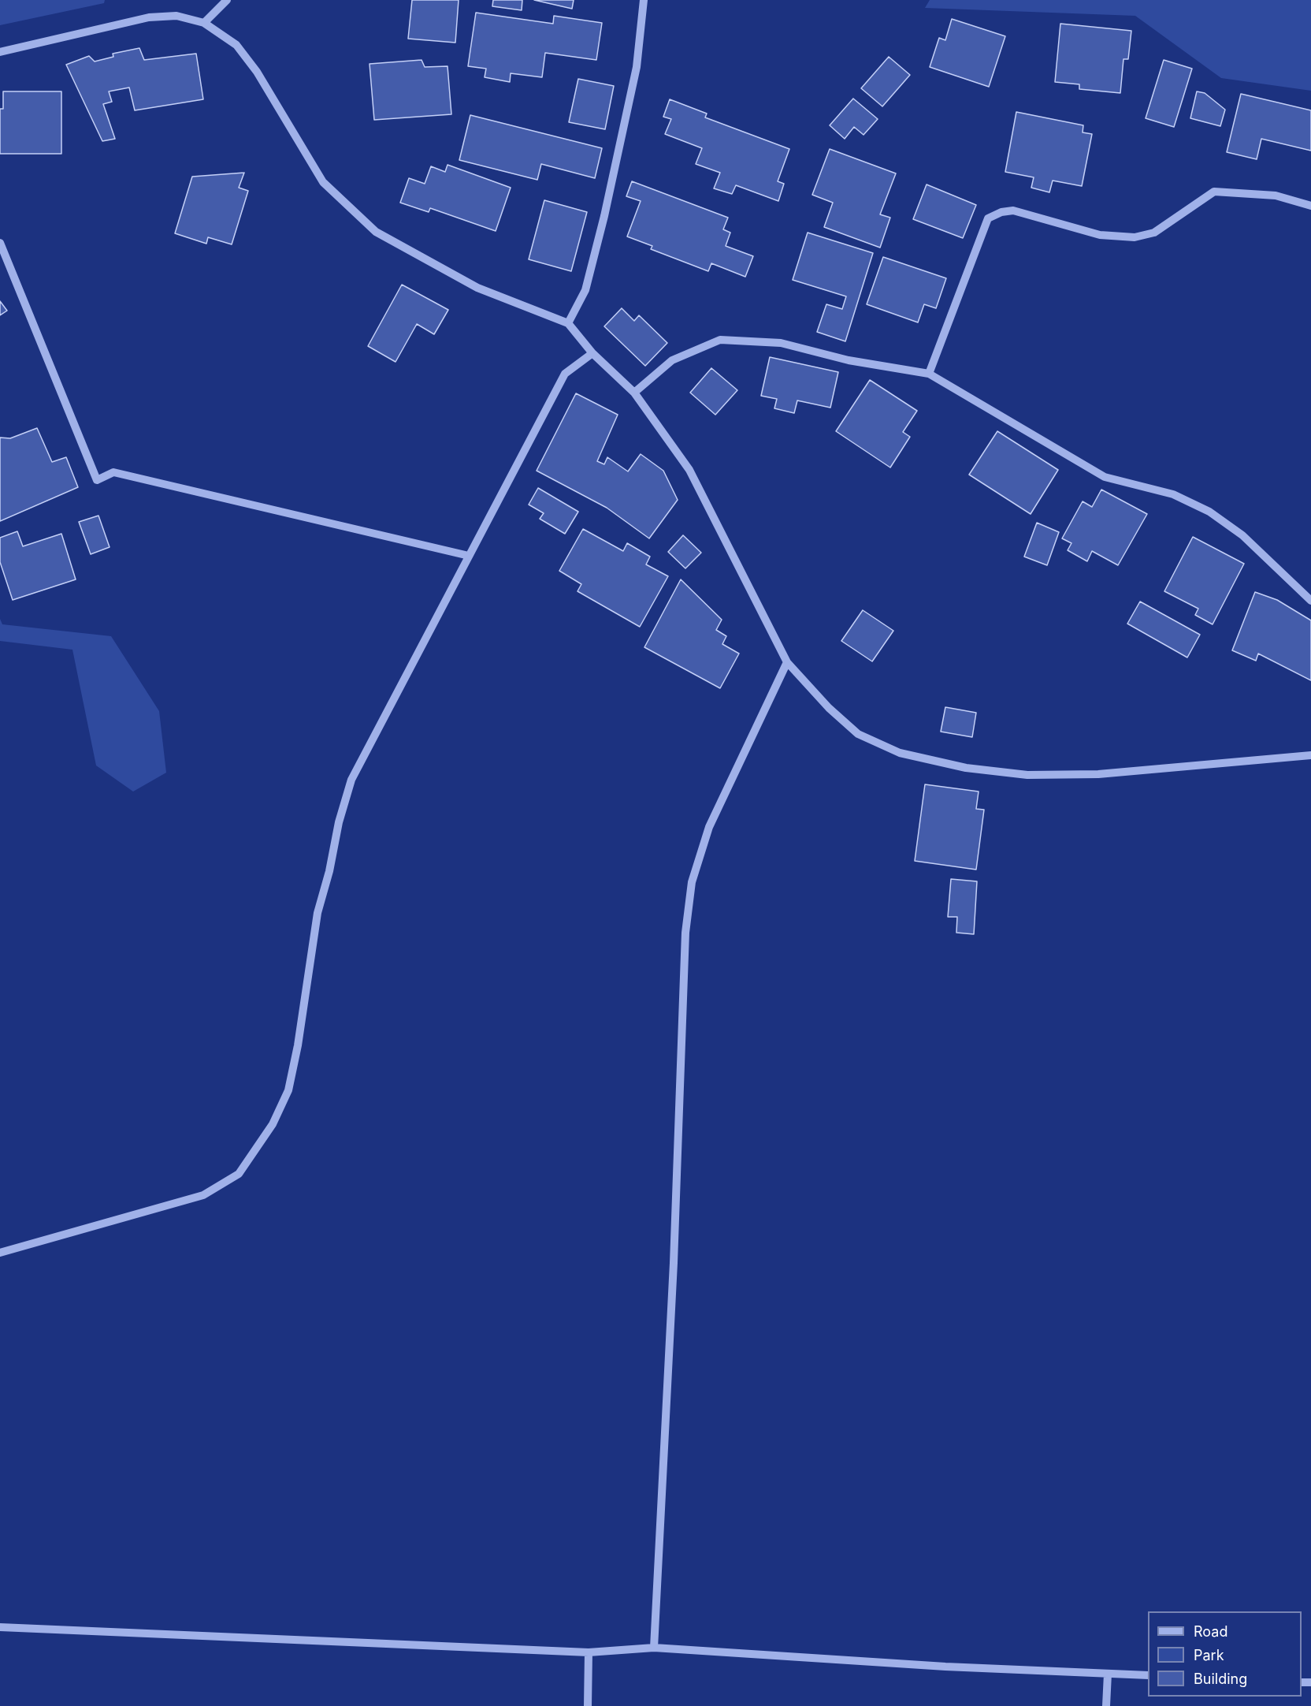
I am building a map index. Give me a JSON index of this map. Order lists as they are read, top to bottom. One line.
{"legend":["Road","Park","Building"]}
